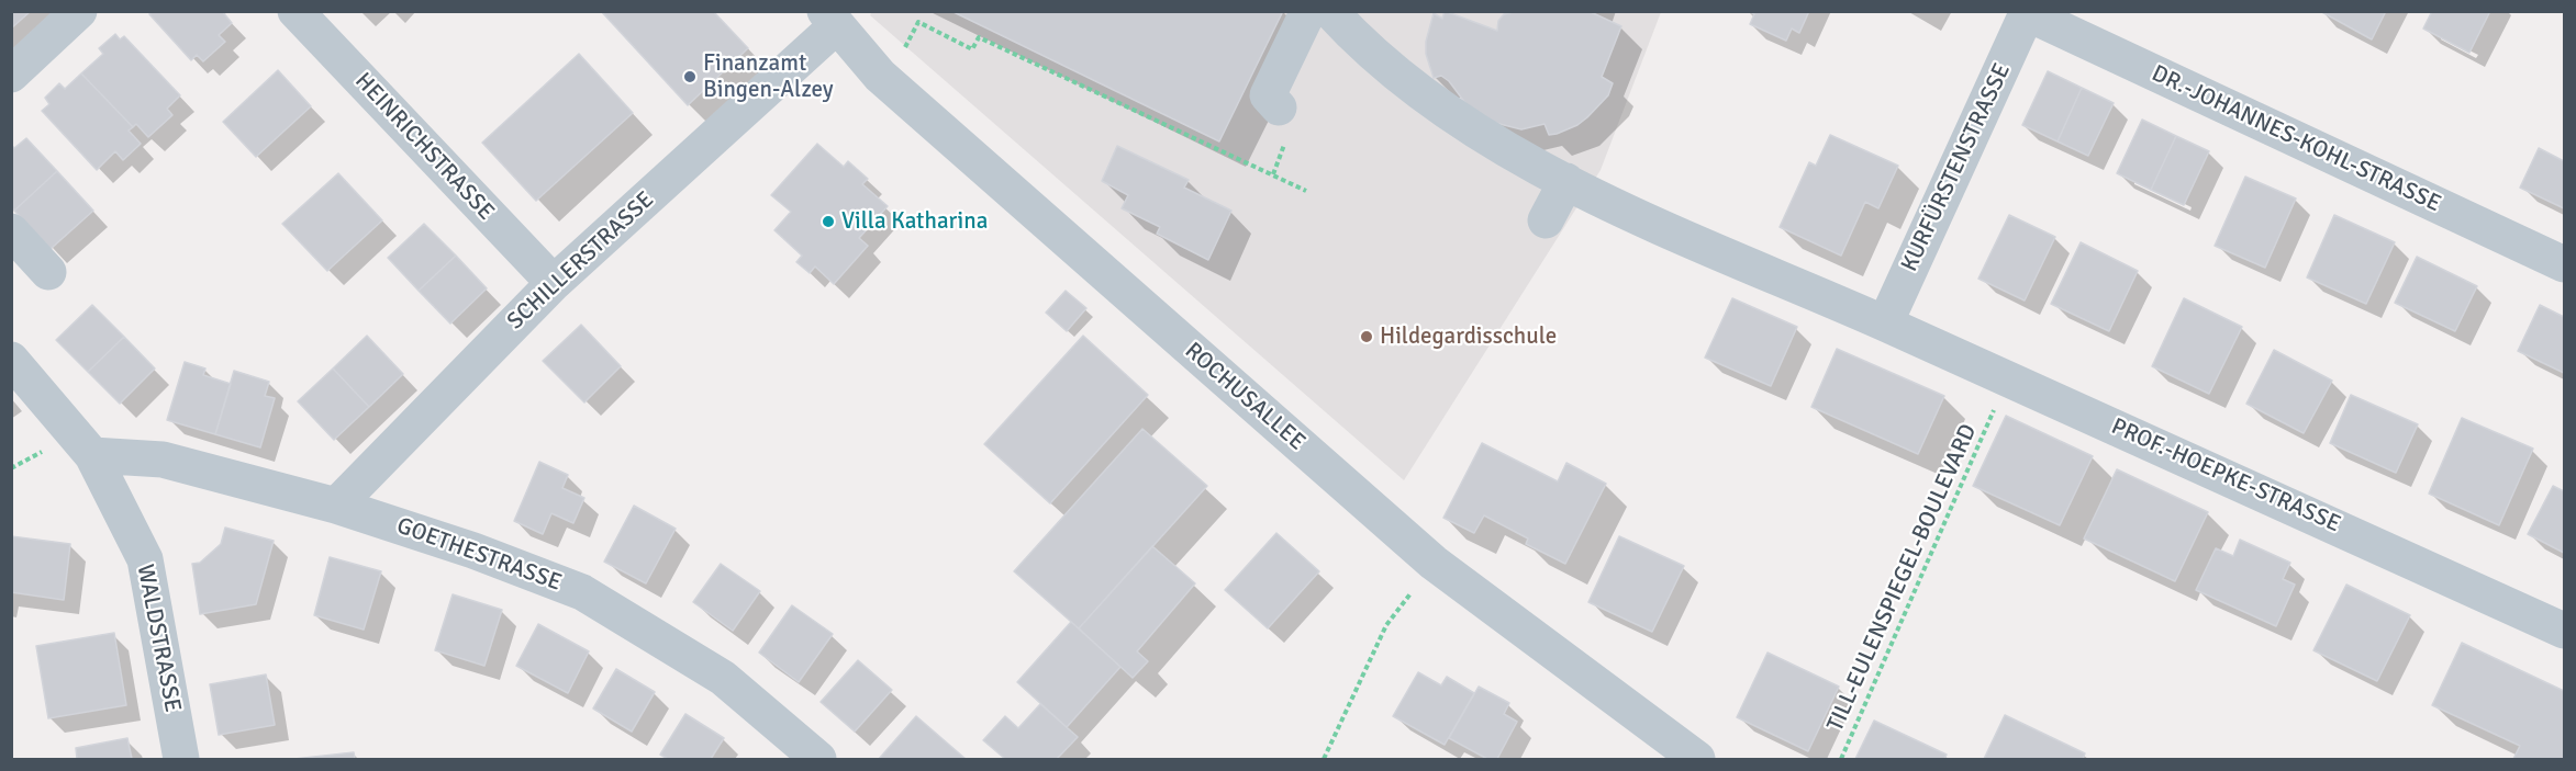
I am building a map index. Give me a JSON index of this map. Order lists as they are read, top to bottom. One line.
{"streets":{"street":["DR.-JOHANNES-KOHL-STRASSE","HEINRICHSTRASSE","KURFÜRSTENSTRASSE","SCHILLERSTRASSE","ROCHUSALLEE","PROF.-HOEPKE-STRASSE","GOETHESTRASSE","WALDSTRASSE"],"path":["TILL-EULENSPIEGEL-BOULEVARD"]},"crossings":[["DR.-JOHANNES-KOHL-STRASSE","KURFÜRSTENSTRASSE"],["HEINRICHSTRASSE","SCHILLERSTRASSE"],["KURFÜRSTENSTRASSE","PROF.-HOEPKE-STRASSE"],["SCHILLERSTRASSE","ROCHUSALLEE"],["SCHILLERSTRASSE","GOETHESTRASSE"],["GOETHESTRASSE","WALDSTRASSE"]],"places":["Finanzamt Bingen-Alzey","Villa Katharina","Hildegardisschule"]}
